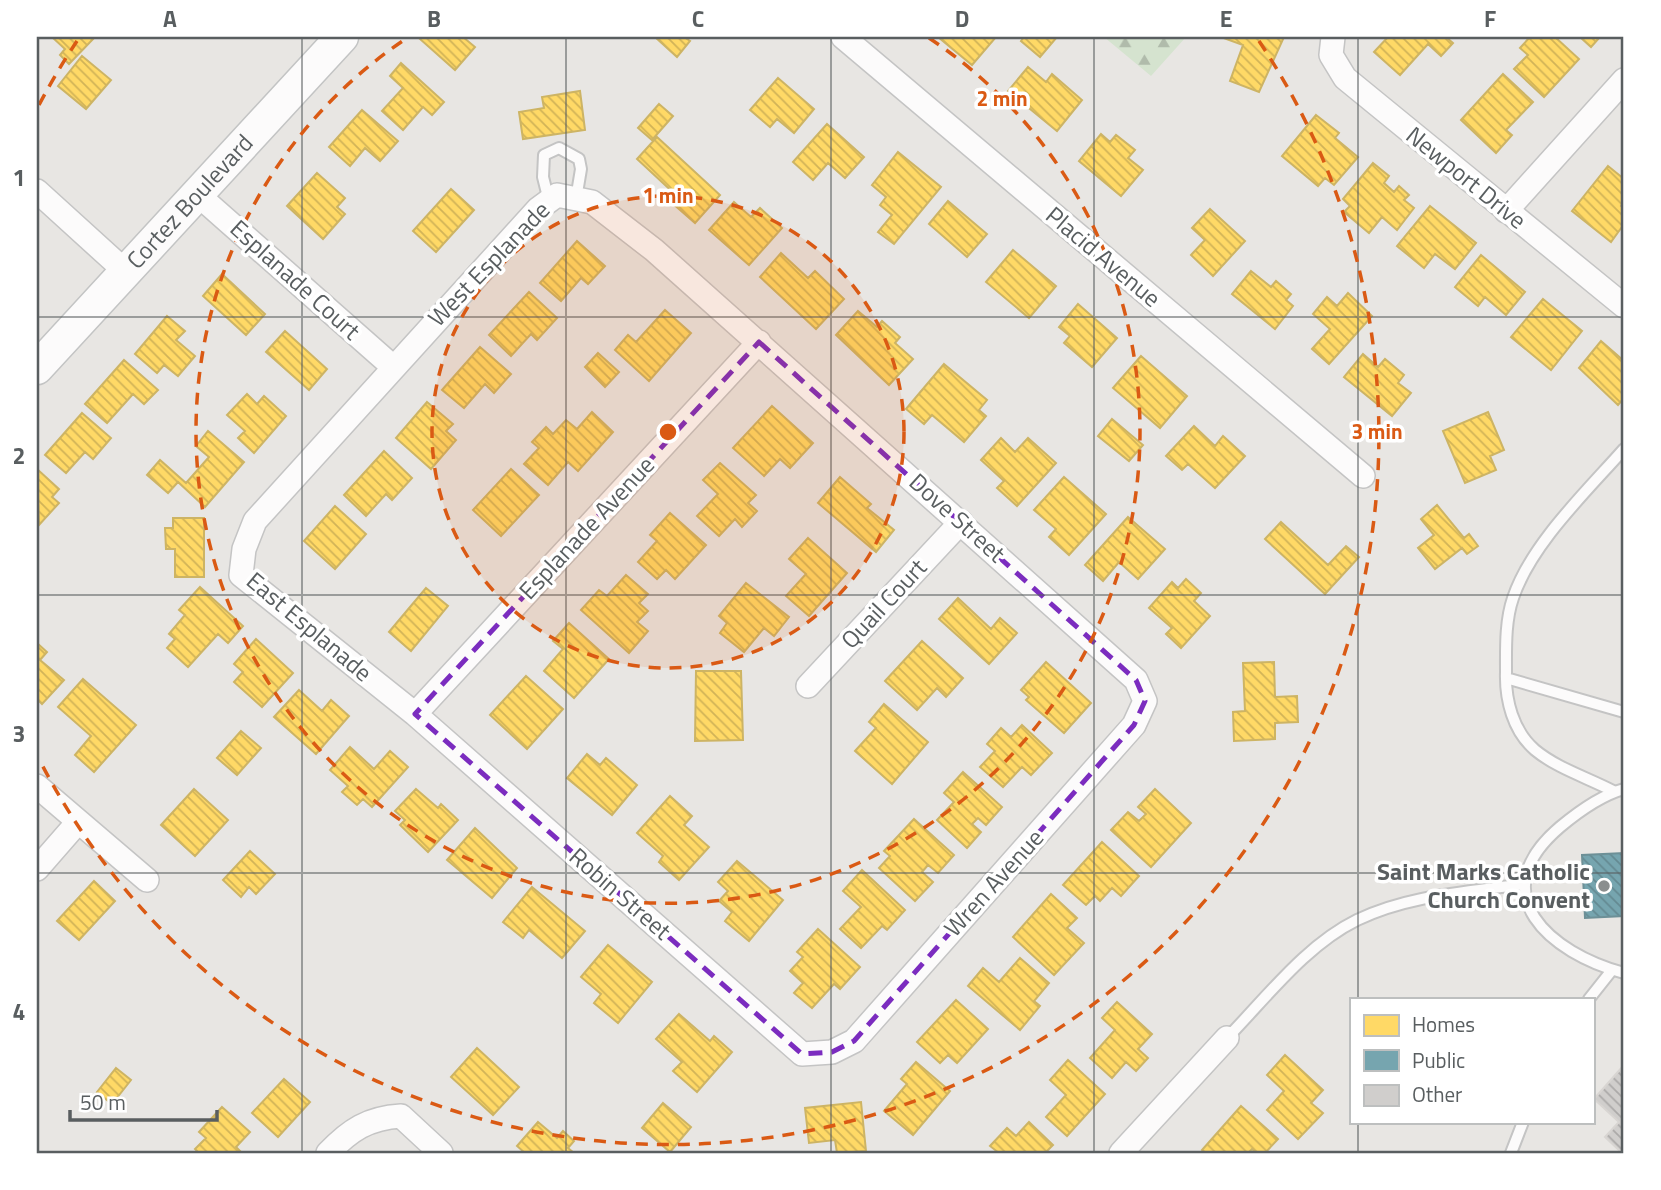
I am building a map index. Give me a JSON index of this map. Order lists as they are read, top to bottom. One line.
{"streets":{"street":["Newport Drive","Cortez Boulevard","Placid Avenue","West Esplanade","Esplanade Court","Dove Street","Esplanade Avenue","Quail Court","East Esplanade","Wren Avenue","Robin Street"]},"crossings":[["Cortez Boulevard","Esplanade Court"],["West Esplanade","Esplanade Court"],["West Esplanade","Dove Street"],["West Esplanade","Esplanade Avenue"],["West Esplanade","East Esplanade"],["Esplanade Court","East Esplanade"],["Dove Street","Esplanade Avenue"],["Dove Street","Quail Court"],["Dove Street","Wren Avenue"],["Esplanade Avenue","East Esplanade"],["Esplanade Avenue","Robin Street"],["East Esplanade","Robin Street"],["Wren Avenue","Robin Street"]],"places":["Saint Marks Catholic Church Convent"],"legend":["Homes","Public","Other"],"scale_bar":"50 m","grid":{"columns":["A","B","C","D","E","F"],"rows":["1","2","3","4"]},"rings":["2 min","1 min","3 min"]}
